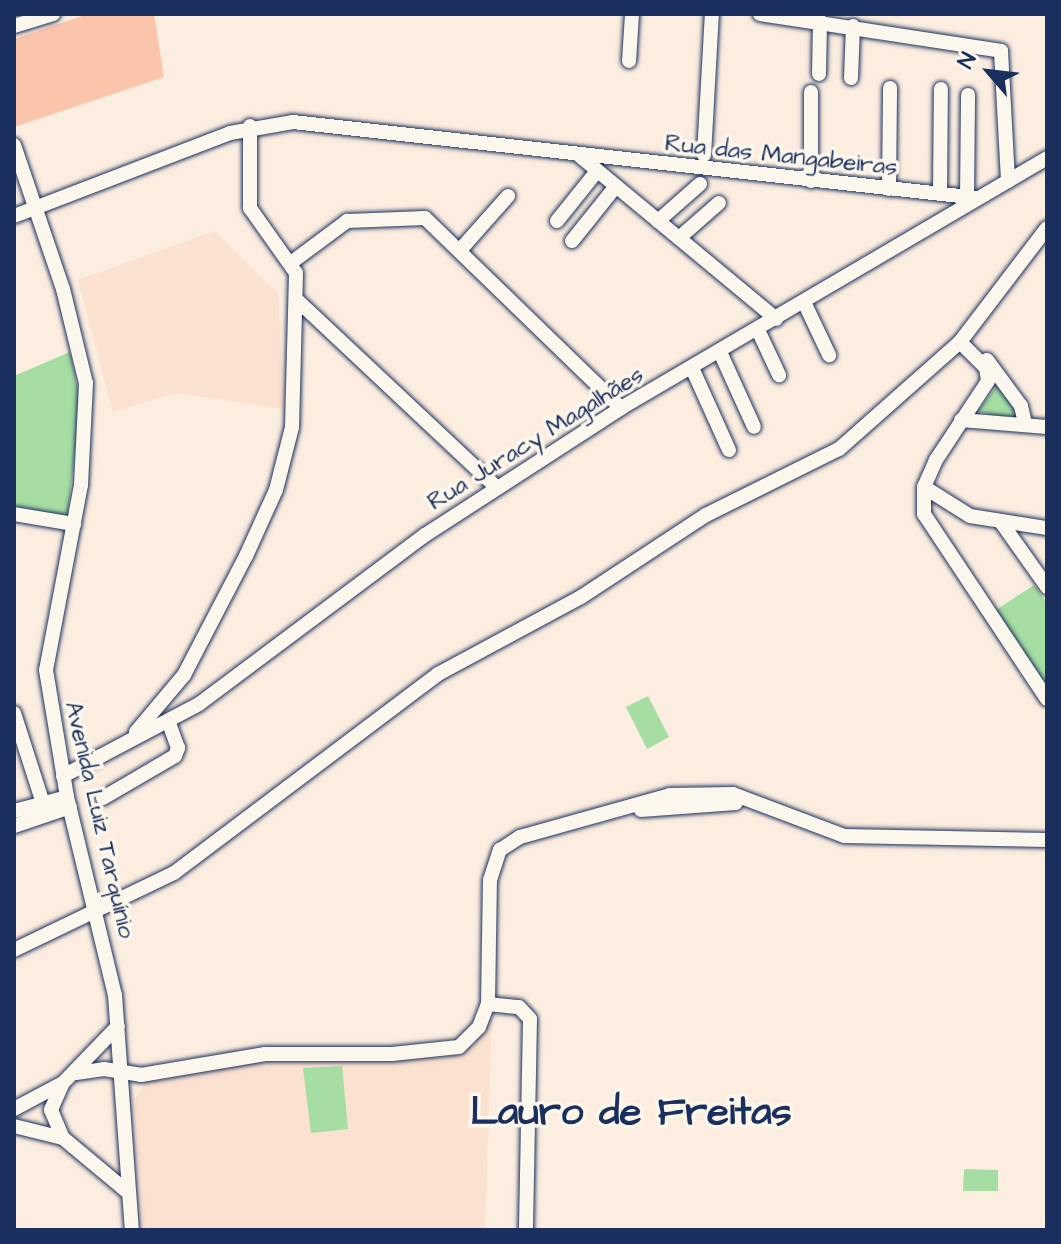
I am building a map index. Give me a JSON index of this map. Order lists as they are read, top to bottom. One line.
{"streets":{"street":["Rua das Mangabeiras","Rua Juracy Magalhães","Avenida Luiz Tarquínio"]},"crossings":[["Rua das Mangabeiras","Rua Juracy Magalhães"],["Rua das Mangabeiras","Avenida Luiz Tarquínio"],["Rua Juracy Magalhães","Avenida Luiz Tarquínio"]],"districts":["Lauro de Freitas"],"north":"top left"}
